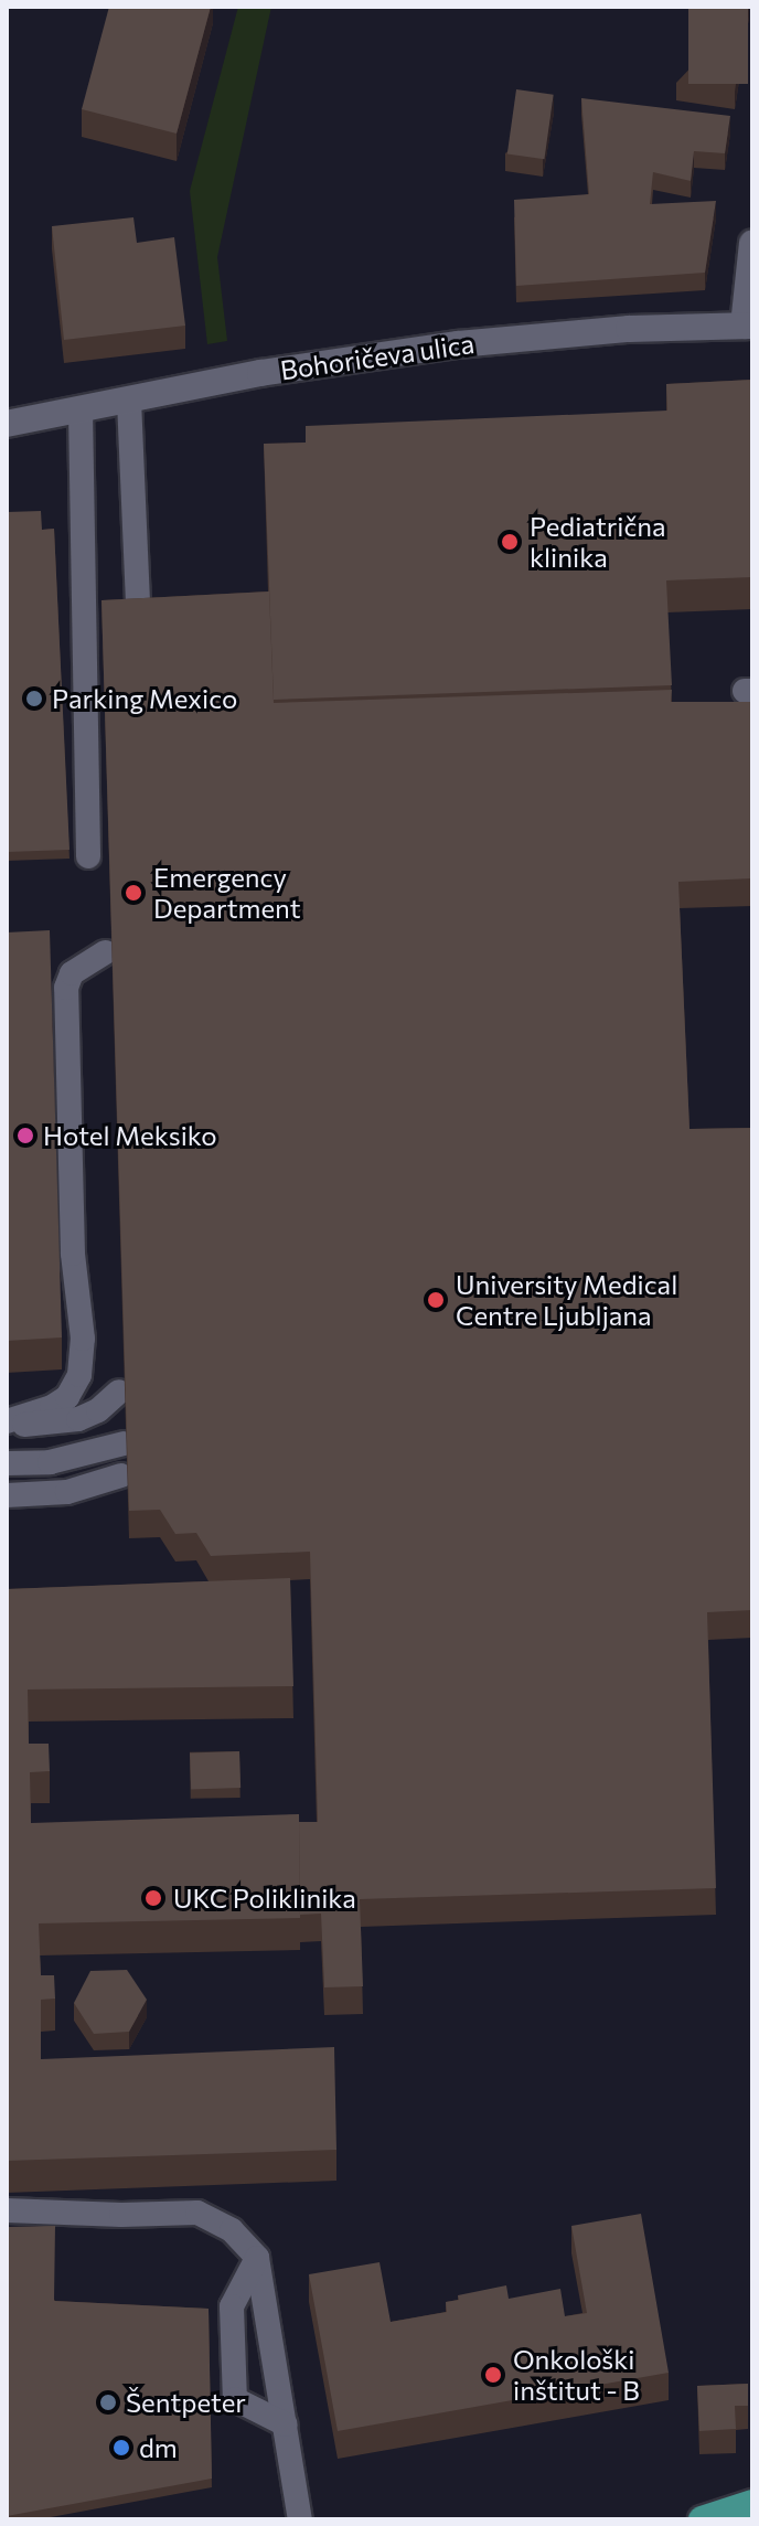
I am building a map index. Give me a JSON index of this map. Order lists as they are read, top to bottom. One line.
{"streets":{"street":["Bohoričeva ulica"]},"places":["Pediatrična klinika","Parking Mexico","Emergency Department","Hotel Meksiko","University Medical Centre Ljubljana","UKC Poliklinika","Onkološki inštitut - B","Šentpeter","dm"]}
